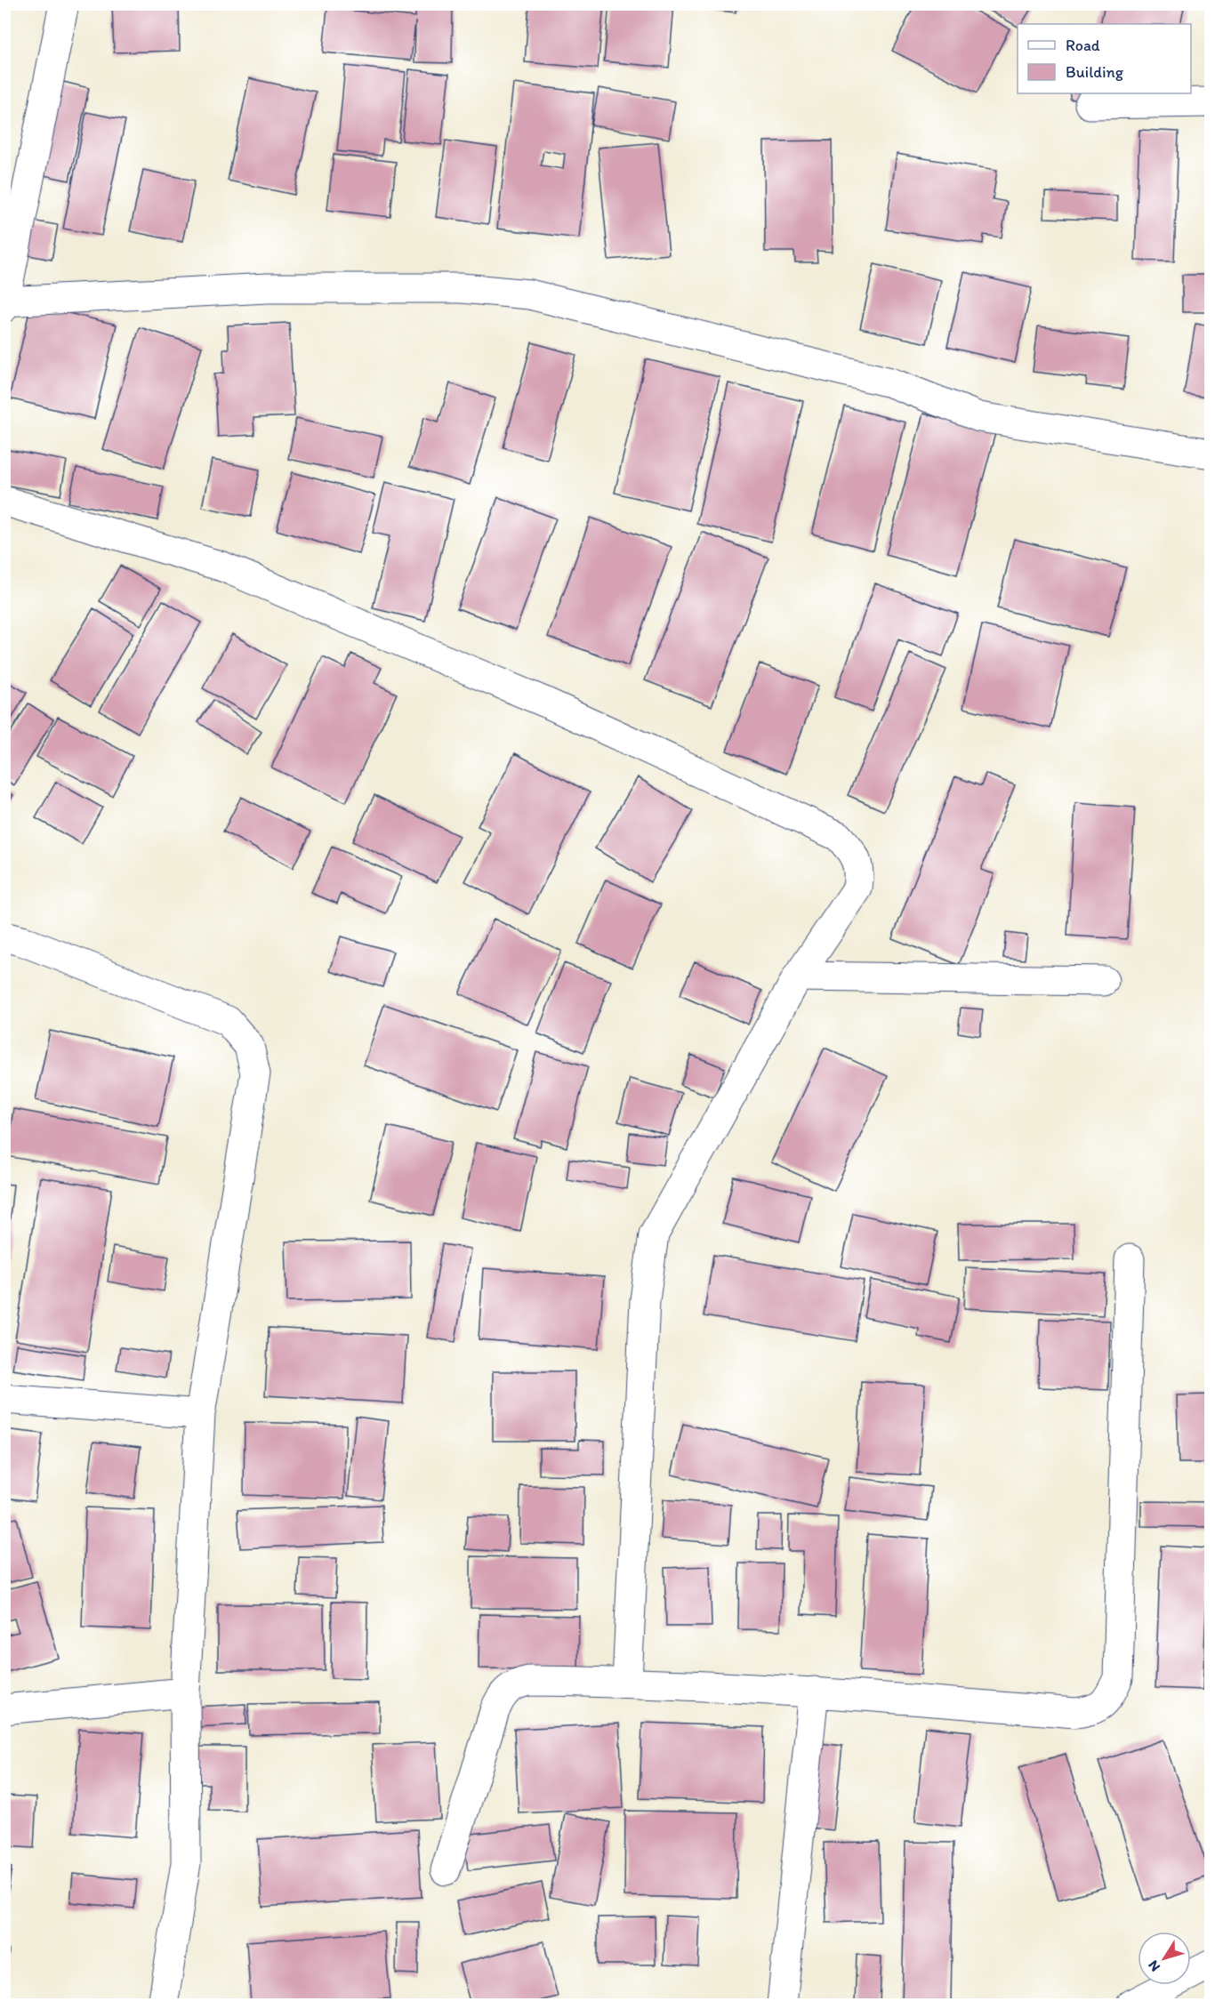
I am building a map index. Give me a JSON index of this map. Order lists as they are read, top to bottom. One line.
{"legend":["Road","Building"],"north":"bottom left"}
